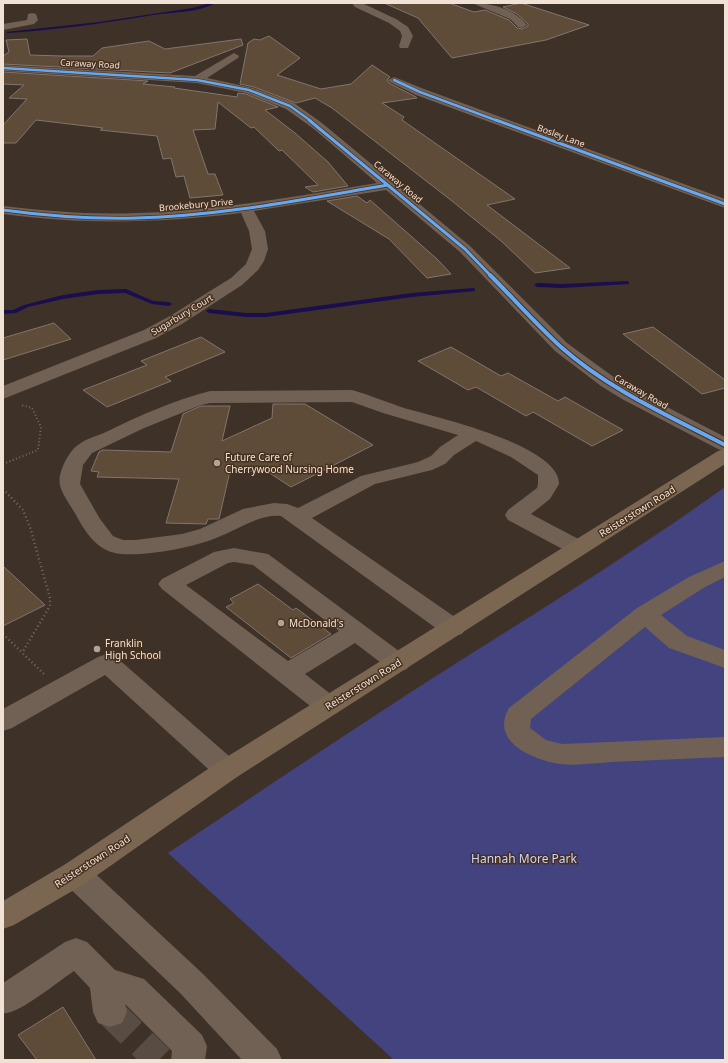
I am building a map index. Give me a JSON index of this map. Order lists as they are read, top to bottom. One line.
{"streets":{"main road":["Reisterstown Road"],"street":["Caraway Road","Bosley Lane","Brookebury Drive","Sugarbury Court"]},"crossings":[["Caraway Road","Brookebury Drive"],["Brookebury Drive","Sugarbury Court"]],"parks":["Hannah More Park"],"places":["Future Care of Cherrywood Nursing Home","McDonald's","Franklin High School"]}
